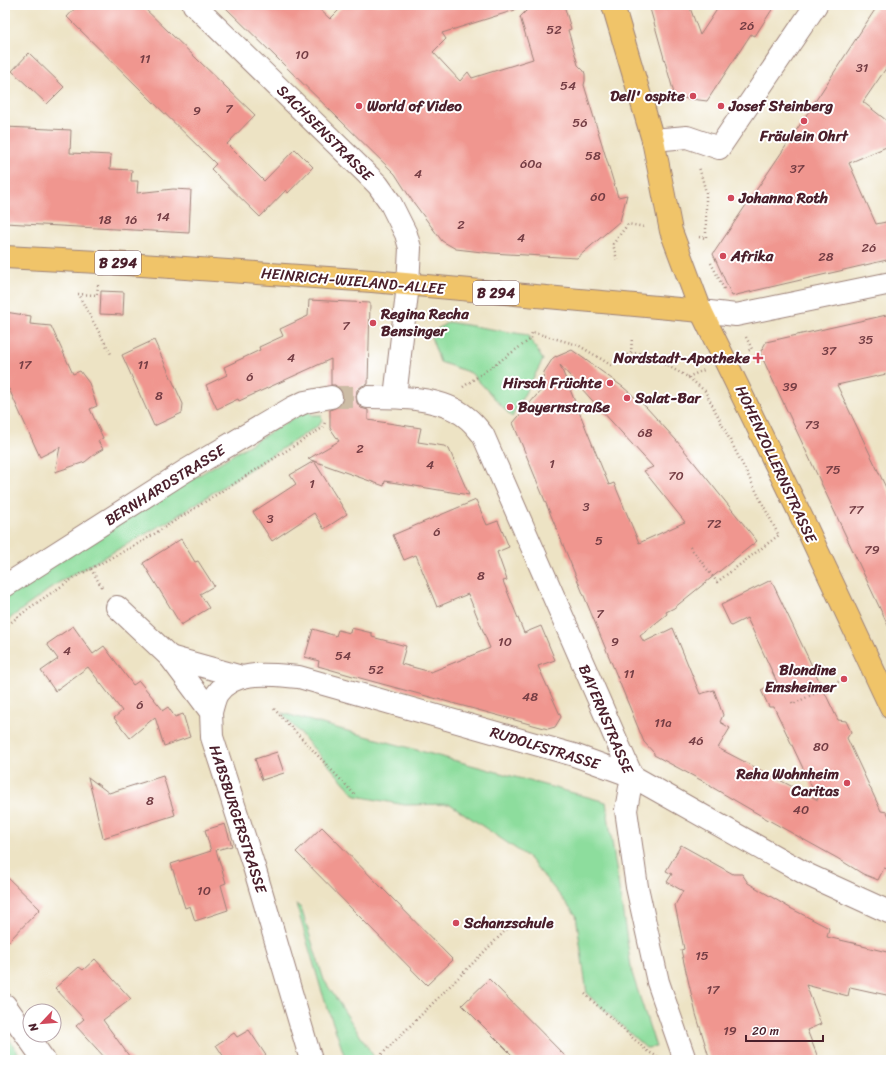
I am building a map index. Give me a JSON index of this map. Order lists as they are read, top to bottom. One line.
{"streets":{"main road":["B 294","HEINRICH-WIELAND-ALLEE","HOHENZOLLERNSTRASSE"],"street":["SACHSENSTRASSE","BERNHARDSTRASSE","BAYERNSTRASSE","RUDOLFSTRASSE","HABSBURGERSTRASSE"]},"crossings":[["SACHSENSTRASSE","HEINRICH-WIELAND-ALLEE"],["HEINRICH-WIELAND-ALLEE","HOHENZOLLERNSTRASSE"],["BAYERNSTRASSE","RUDOLFSTRASSE"],["RUDOLFSTRASSE","HABSBURGERSTRASSE"]],"places":{"other":["Dell' ospite","World of Video","Josef Steinberg","Fräulein Ohrt","Johanna Roth","Afrika","Regina Recha Bensinger","Hirsch Früchte","Salat-Bar","Bayernstraße","Blondine Emsheimer","Reha Wohnheim Caritas","Schanzschule"],"health":["Nordstadt-Apotheke"]},"house_numbers":["26","52","10","11","31","54","7","9","56","58","60a","37","4","60","14","18","16","2","4","26","28","7","35","37","4","17","11","6","39","8","73","68","2","1","4","75","70","1","3","77","3","72","6","5","79","8","7","10","9","4","54","52","11","48","6","11a","46","80","8","40","10","15","17","19"],"scale_bar":"20 m","north":"bottom left"}
